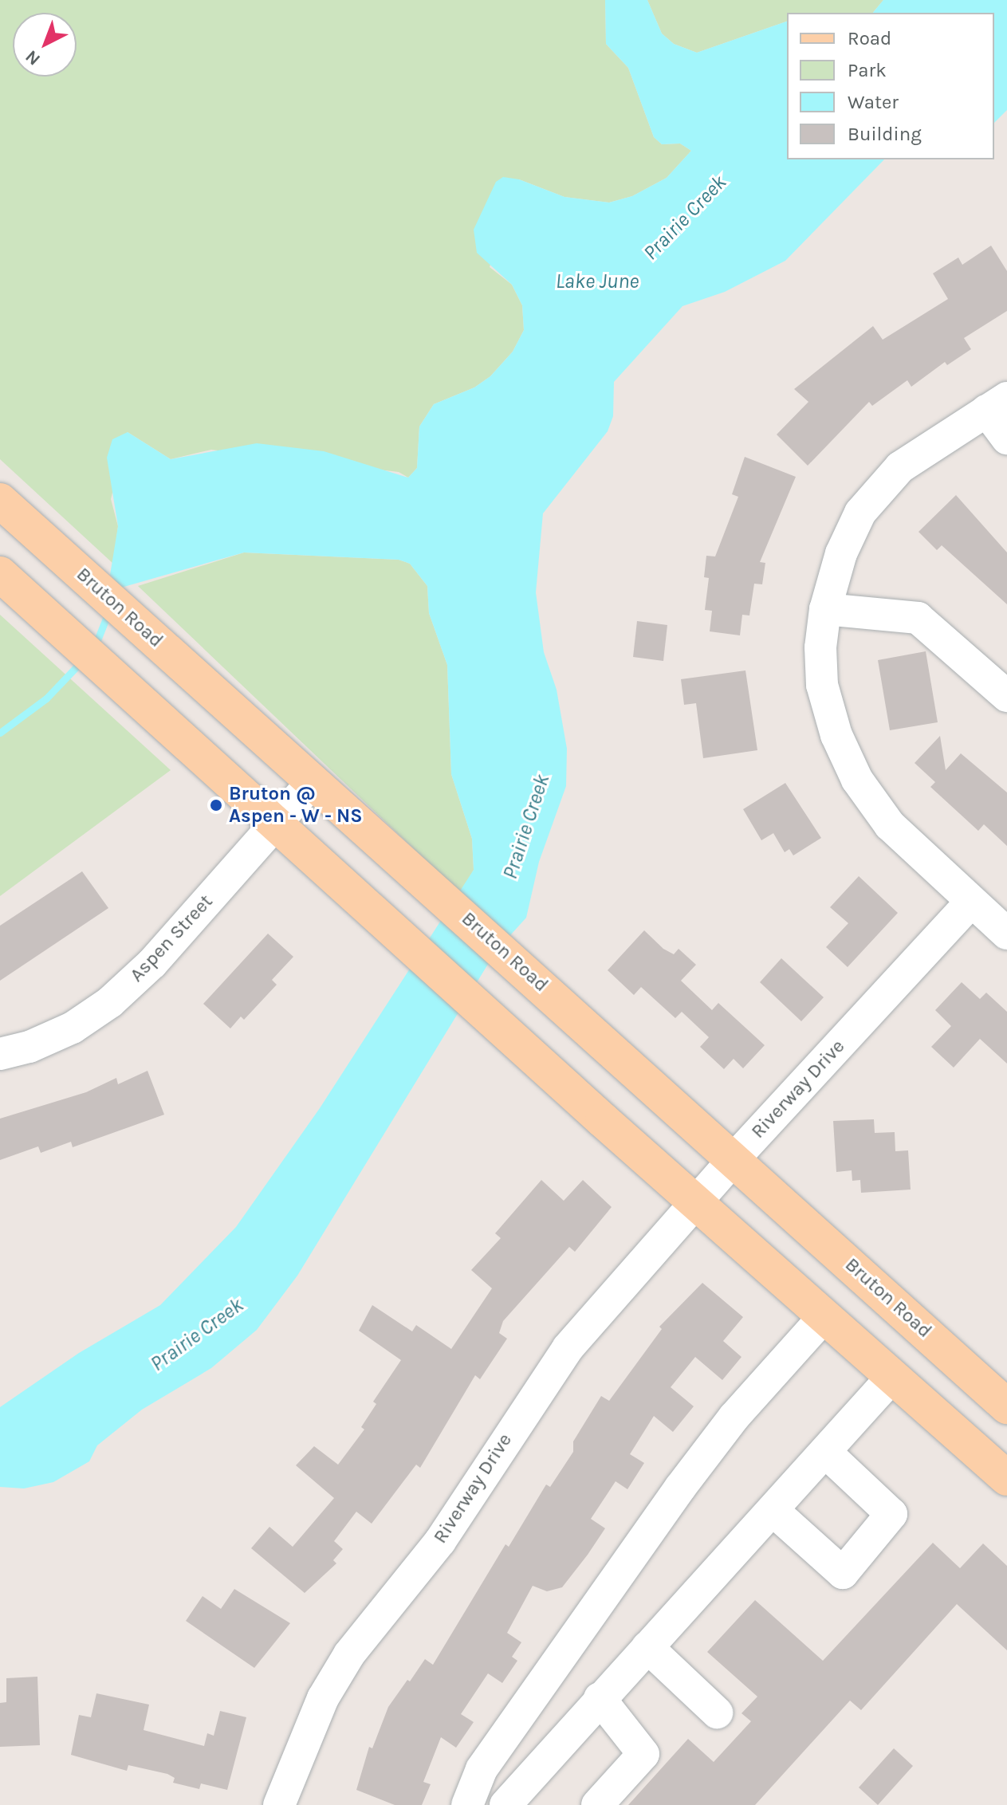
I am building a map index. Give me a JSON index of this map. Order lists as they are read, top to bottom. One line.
{"streets":{"main road":["Bruton Road"],"street":["Aspen Street","Riverway Drive"]},"crossings":[["Bruton Road","Aspen Street"],["Bruton Road","Riverway Drive"]],"water":["Prairie Creek","Lake June"],"places":["Bruton @ Aspen - W - NS"],"legend":["Road","Park","Water","Building"],"north":"bottom left"}
